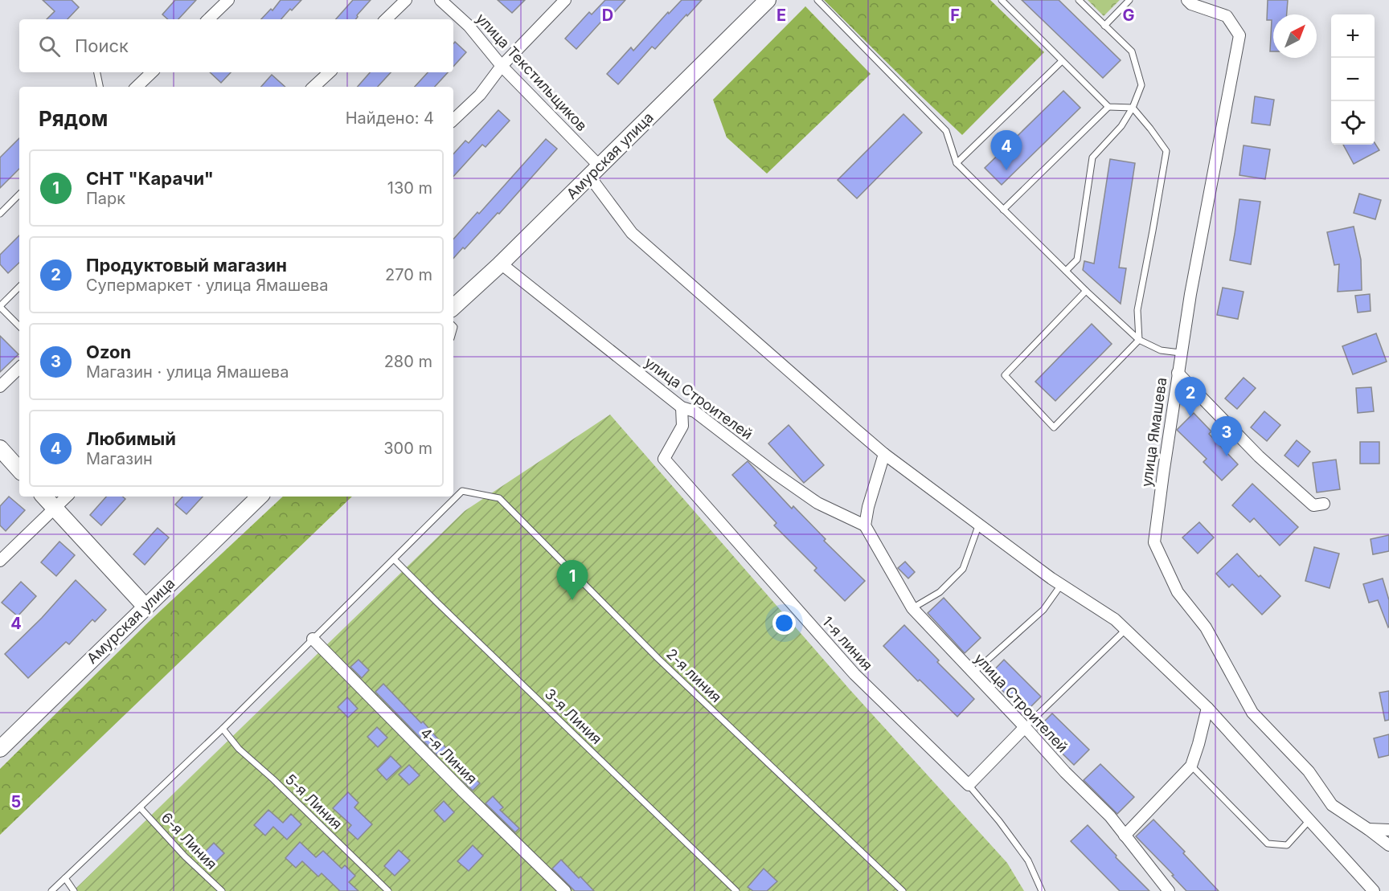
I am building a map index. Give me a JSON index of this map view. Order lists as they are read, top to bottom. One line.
{"streets":{"street":["улица Текстильщиков","Амурская улица","улица Строителей","улица Ямашева","1-я линия","4-я Линия"],"lane":["2-я линия","3-я Линия","5-я Линия","6-я Линия"]},"crossings":[["улица Текстильщиков","Амурская улица"],["Амурская улица","улица Строителей"],["улица Строителей","1-я линия"],["2-я линия","3-я Линия"]],"north":"top right","page":{"map_buttons":["+","−"],"search":"Поиск","heading":["Рядом","Найдено: 4"],"pins":["4","2","3","1"],"list":[{"mark":"1","name":"СНТ \"Карачи\"","note":"Парк","value":"130 m"},{"mark":"2","name":"Продуктовый магазин","note":"Супермаркет · улица Ямашева","value":"270 m"},{"mark":"3","name":"Ozon","note":"Магазин · улица Ямашева","value":"280 m"},{"mark":"4","name":"Любимый","note":"Магазин","value":"300 m"}]},"grid":{"columns":["D","E","F","G"],"rows":["4","5"]}}
